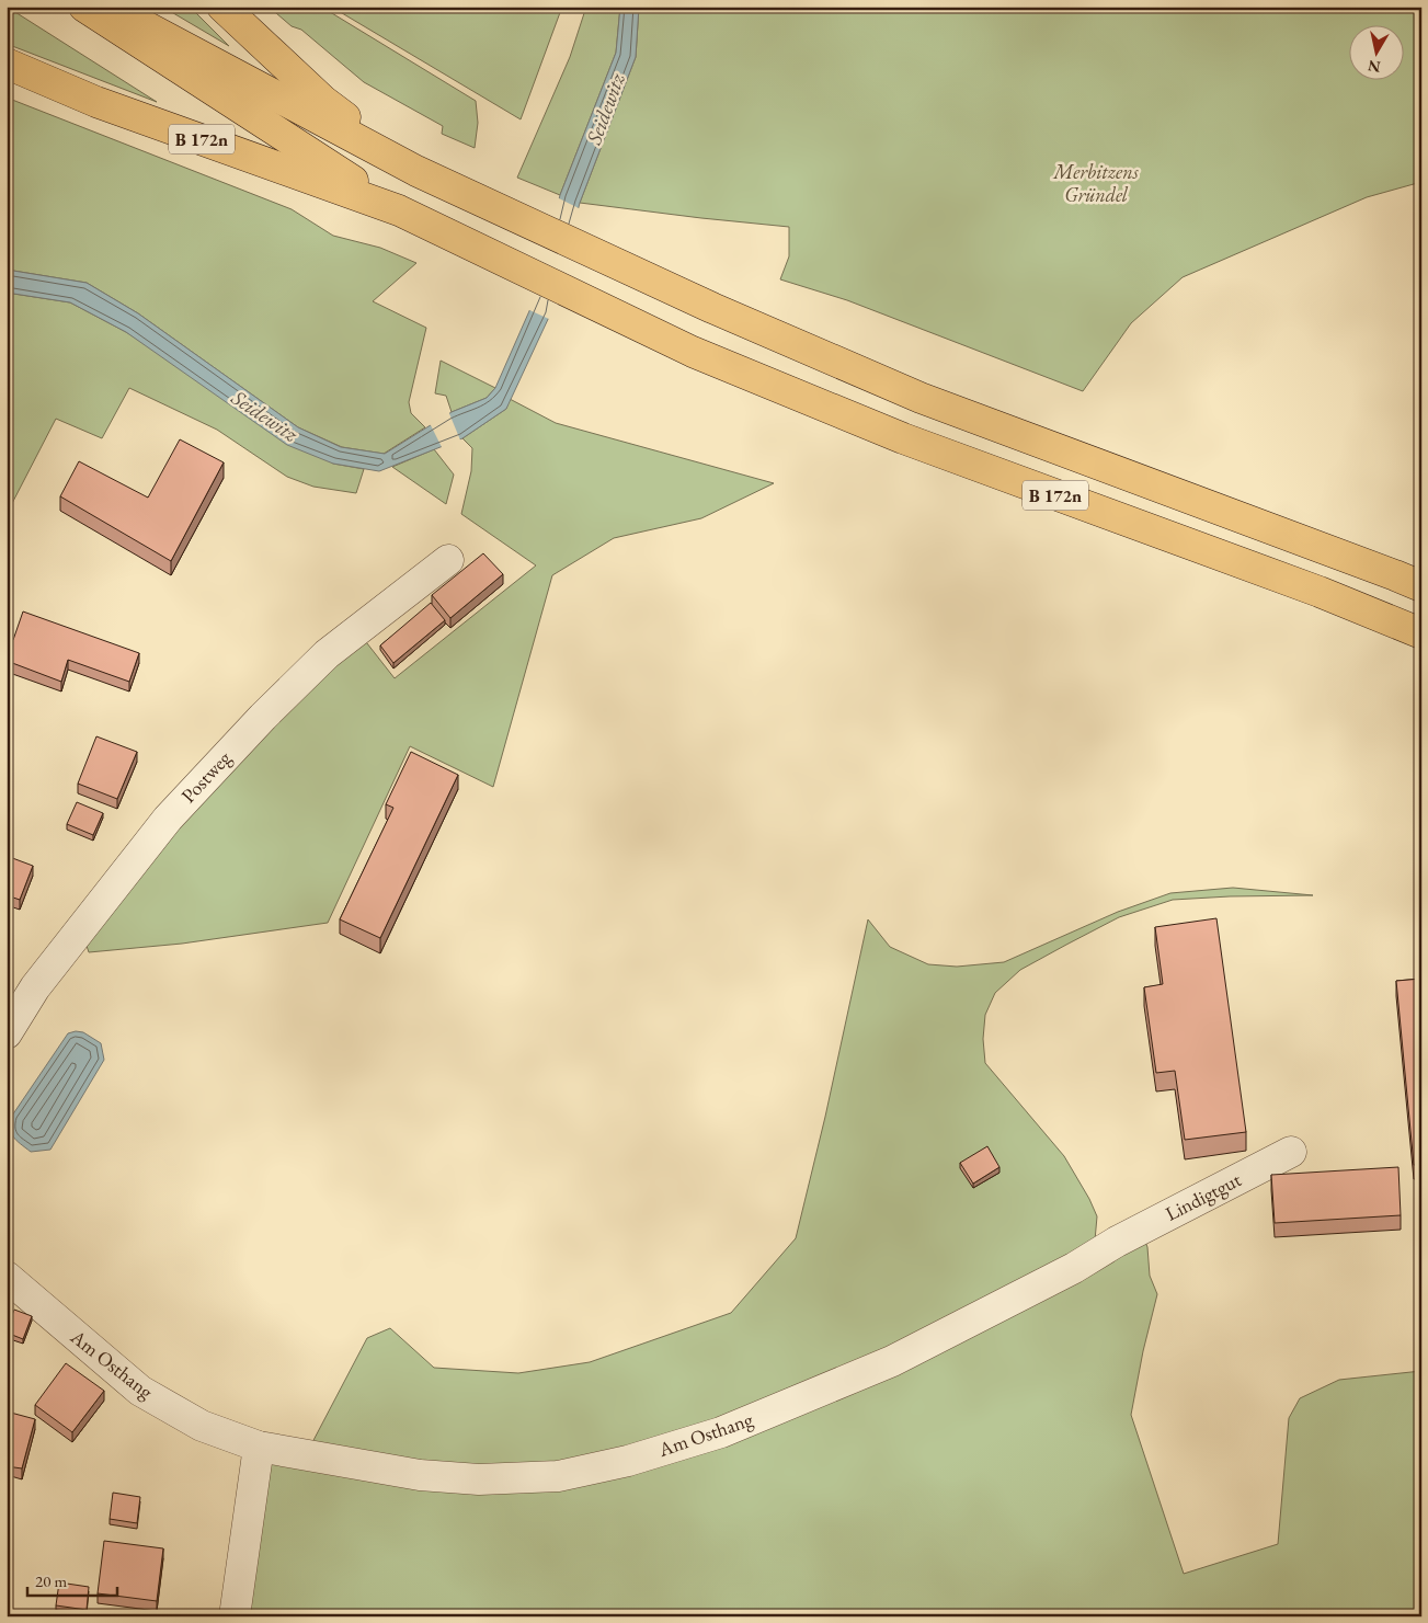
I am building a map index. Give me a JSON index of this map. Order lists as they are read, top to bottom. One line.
{"streets":{"highway":["B 172n"],"street":["Postweg","Lindigtgut","Am Osthang"]},"crossings":[["Lindigtgut","Am Osthang"]],"water":["Seidewitz"],"parks":["Merbitzens Gründel"],"scale_bar":"20 m","north":"bottom"}
